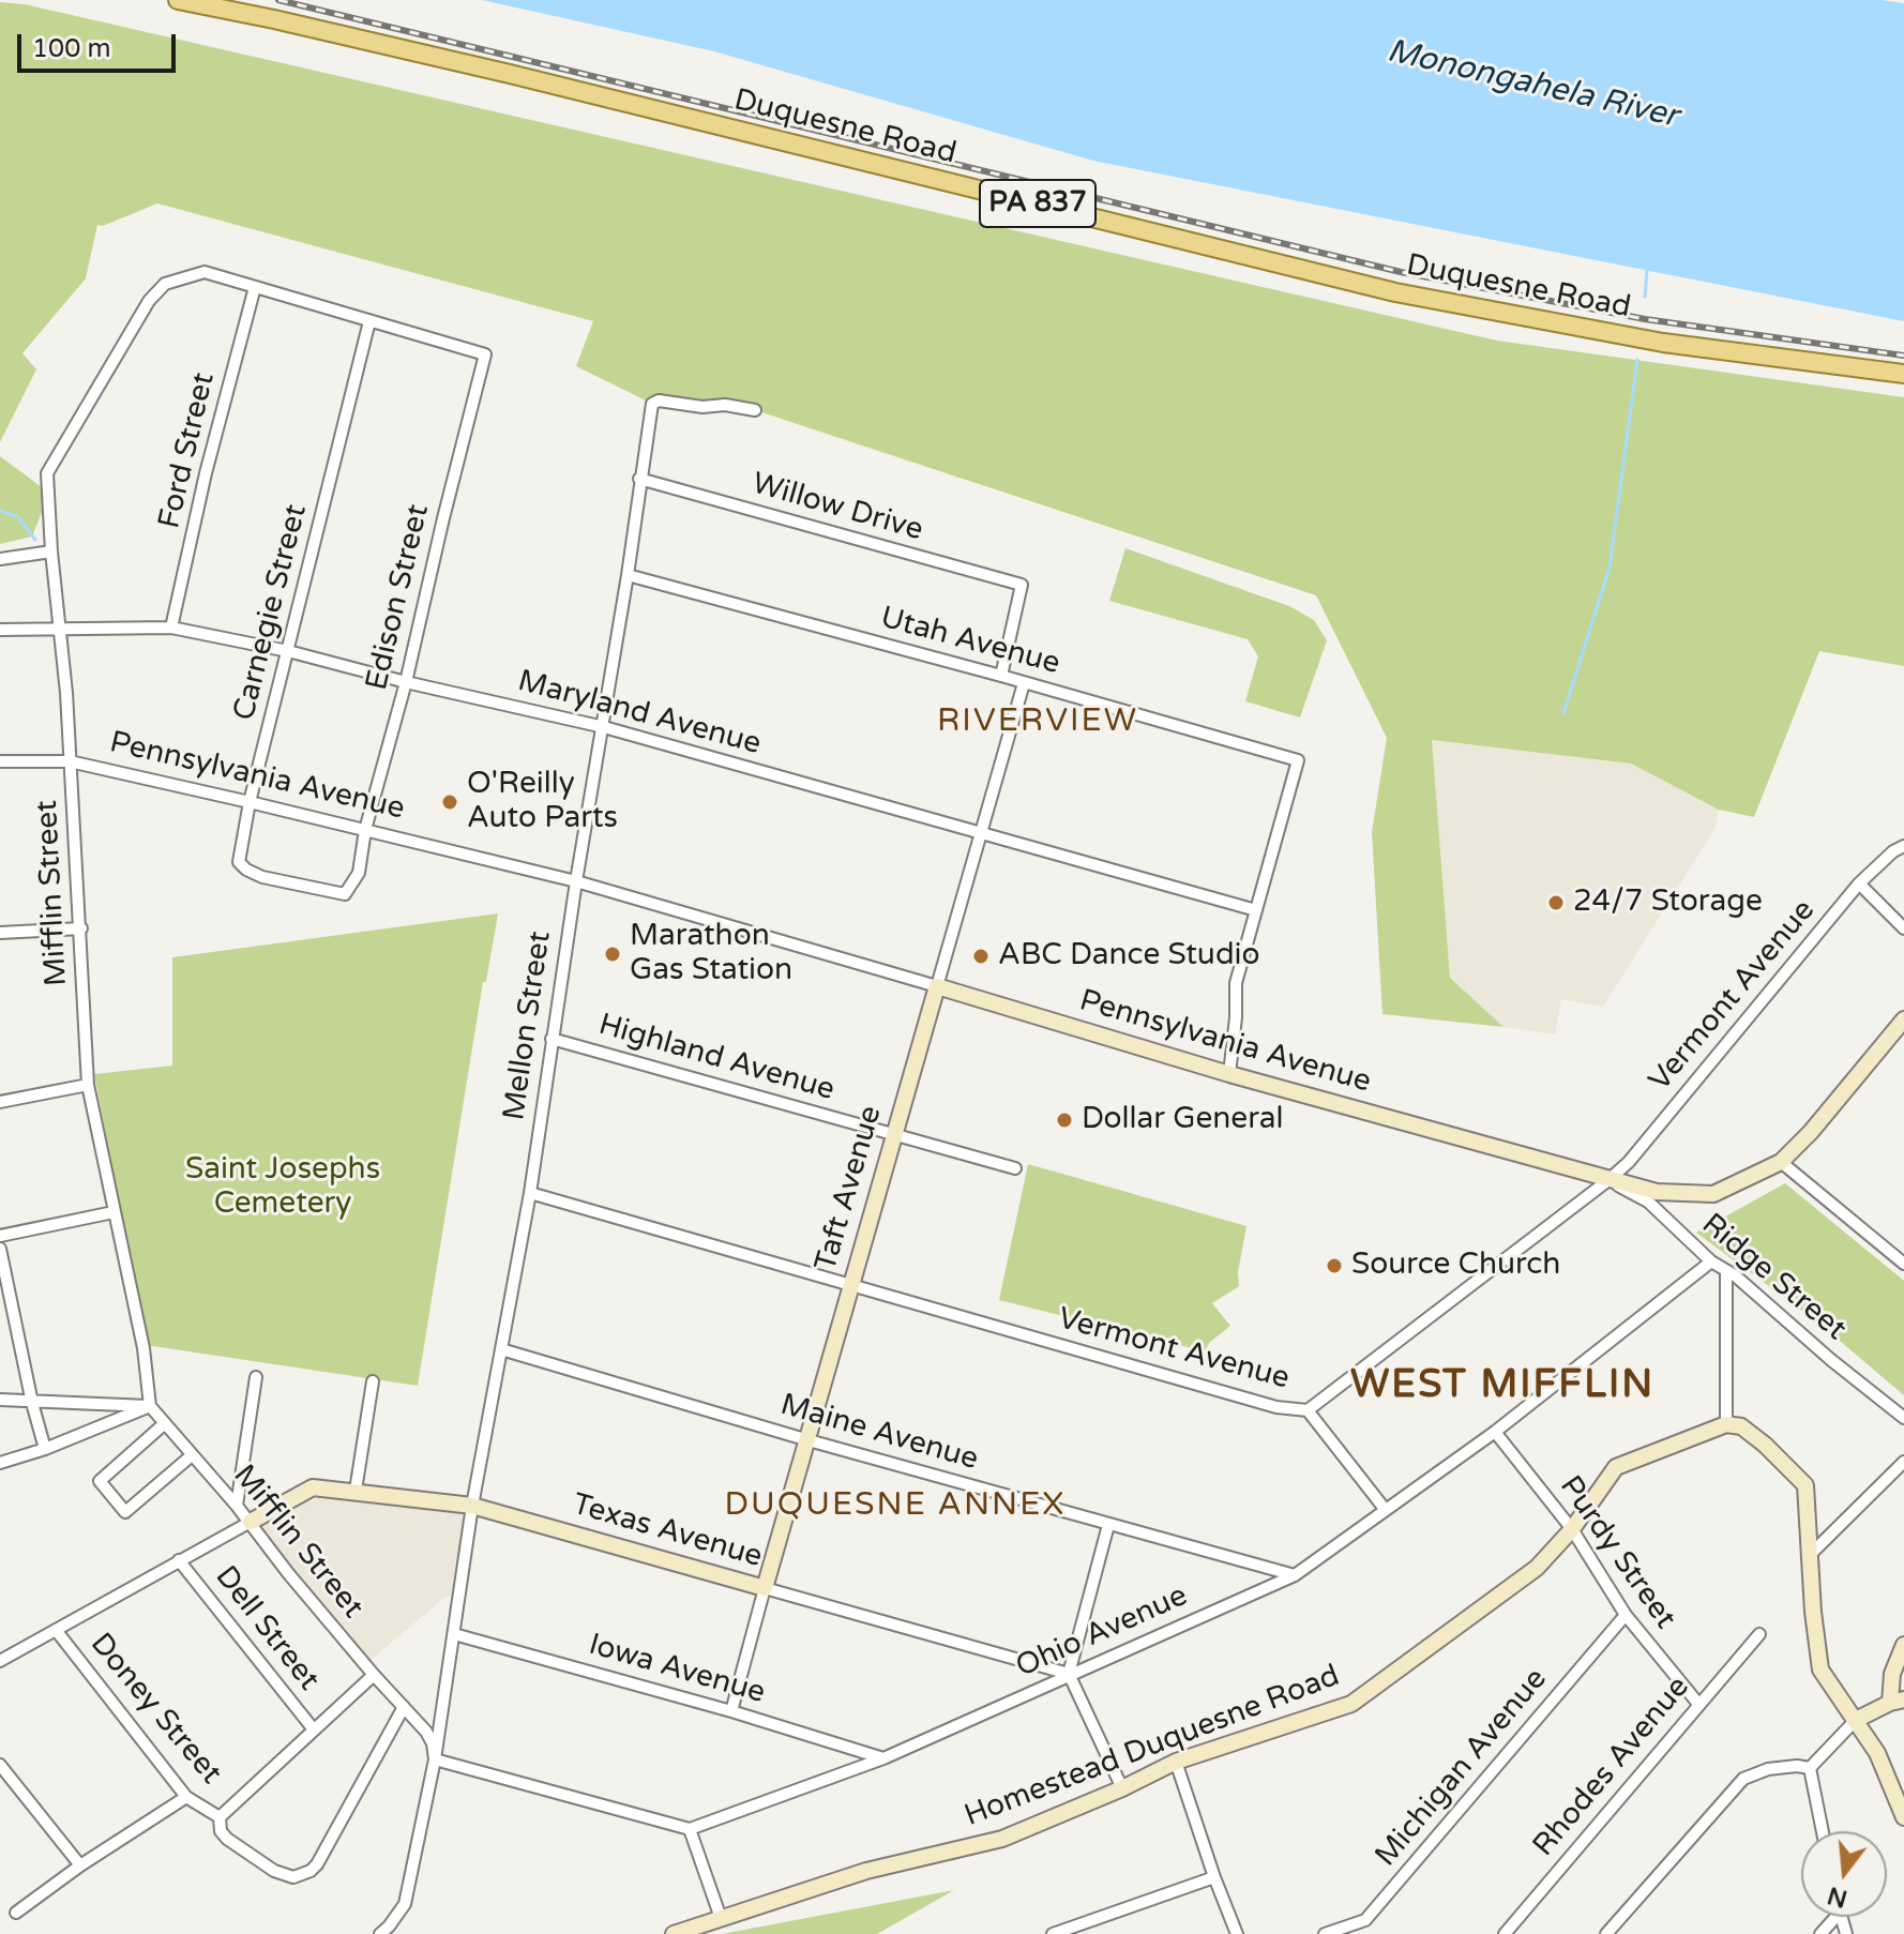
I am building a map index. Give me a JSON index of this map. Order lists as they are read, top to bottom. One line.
{"streets":{"main road":["Duquesne Road","PA 837"],"street":["Ford Street","Willow Drive","Edison Street","Carnegie Street","Utah Avenue","Maryland Avenue","Pennsylvania Avenue","Mifflin Street","Vermont Avenue","Mellon Street","Highland Avenue","Taft Avenue","Ridge Street","Maine Avenue","Texas Avenue","Purdy Street","Dell Street","Ohio Avenue","Iowa Avenue","Doney Street","Homestead Duquesne Road","Rhodes Avenue","Michigan Avenue"]},"crossings":[["Ford Street","Maryland Avenue"],["Ford Street","Mifflin Street"],["Willow Drive","Utah Avenue"],["Willow Drive","Mellon Street"],["Edison Street","Carnegie Street"],["Edison Street","Maryland Avenue"],["Edison Street","Pennsylvania Avenue"],["Edison Street","Mifflin Street"],["Carnegie Street","Maryland Avenue"],["Carnegie Street","Pennsylvania Avenue"],["Carnegie Street","Mifflin Street"],["Utah Avenue","Maryland Avenue"],["Utah Avenue","Mellon Street"],["Utah Avenue","Taft Avenue"],["Maryland Avenue","Mifflin Street"],["Maryland Avenue","Mellon Street"],["Maryland Avenue","Taft Avenue"],["Pennsylvania Avenue","Mifflin Street"],["Pennsylvania Avenue","Vermont Avenue"],["Pennsylvania Avenue","Mellon Street"],["Pennsylvania Avenue","Taft Avenue"],["Pennsylvania Avenue","Ridge Street"],["Mifflin Street","Mellon Street"],["Mifflin Street","Texas Avenue"],["Vermont Avenue","Mellon Street"],["Vermont Avenue","Taft Avenue"],["Vermont Avenue","Ridge Street"],["Mellon Street","Highland Avenue"],["Mellon Street","Maine Avenue"],["Mellon Street","Texas Avenue"],["Mellon Street","Iowa Avenue"],["Highland Avenue","Taft Avenue"],["Taft Avenue","Maine Avenue"],["Taft Avenue","Texas Avenue"],["Taft Avenue","Iowa Avenue"],["Ridge Street","Ohio Avenue"],["Maine Avenue","Ohio Avenue"],["Texas Avenue","Ohio Avenue"],["Purdy Street","Ohio Avenue"],["Purdy Street","Homestead Duquesne Road"],["Purdy Street","Rhodes Avenue"],["Purdy Street","Michigan Avenue"],["Ohio Avenue","Iowa Avenue"]],"districts":["RIVERVIEW","WEST MIFFLIN","DUQUESNE ANNEX"],"water":["Monongahela River"],"parks":["Saint Josephs Cemetery"],"places":["O'Reilly Auto Parts","24/7 Storage","Marathon Gas Station","ABC Dance Studio","Dollar General","Source Church"],"scale_bar":"100 m","north":"bottom"}
